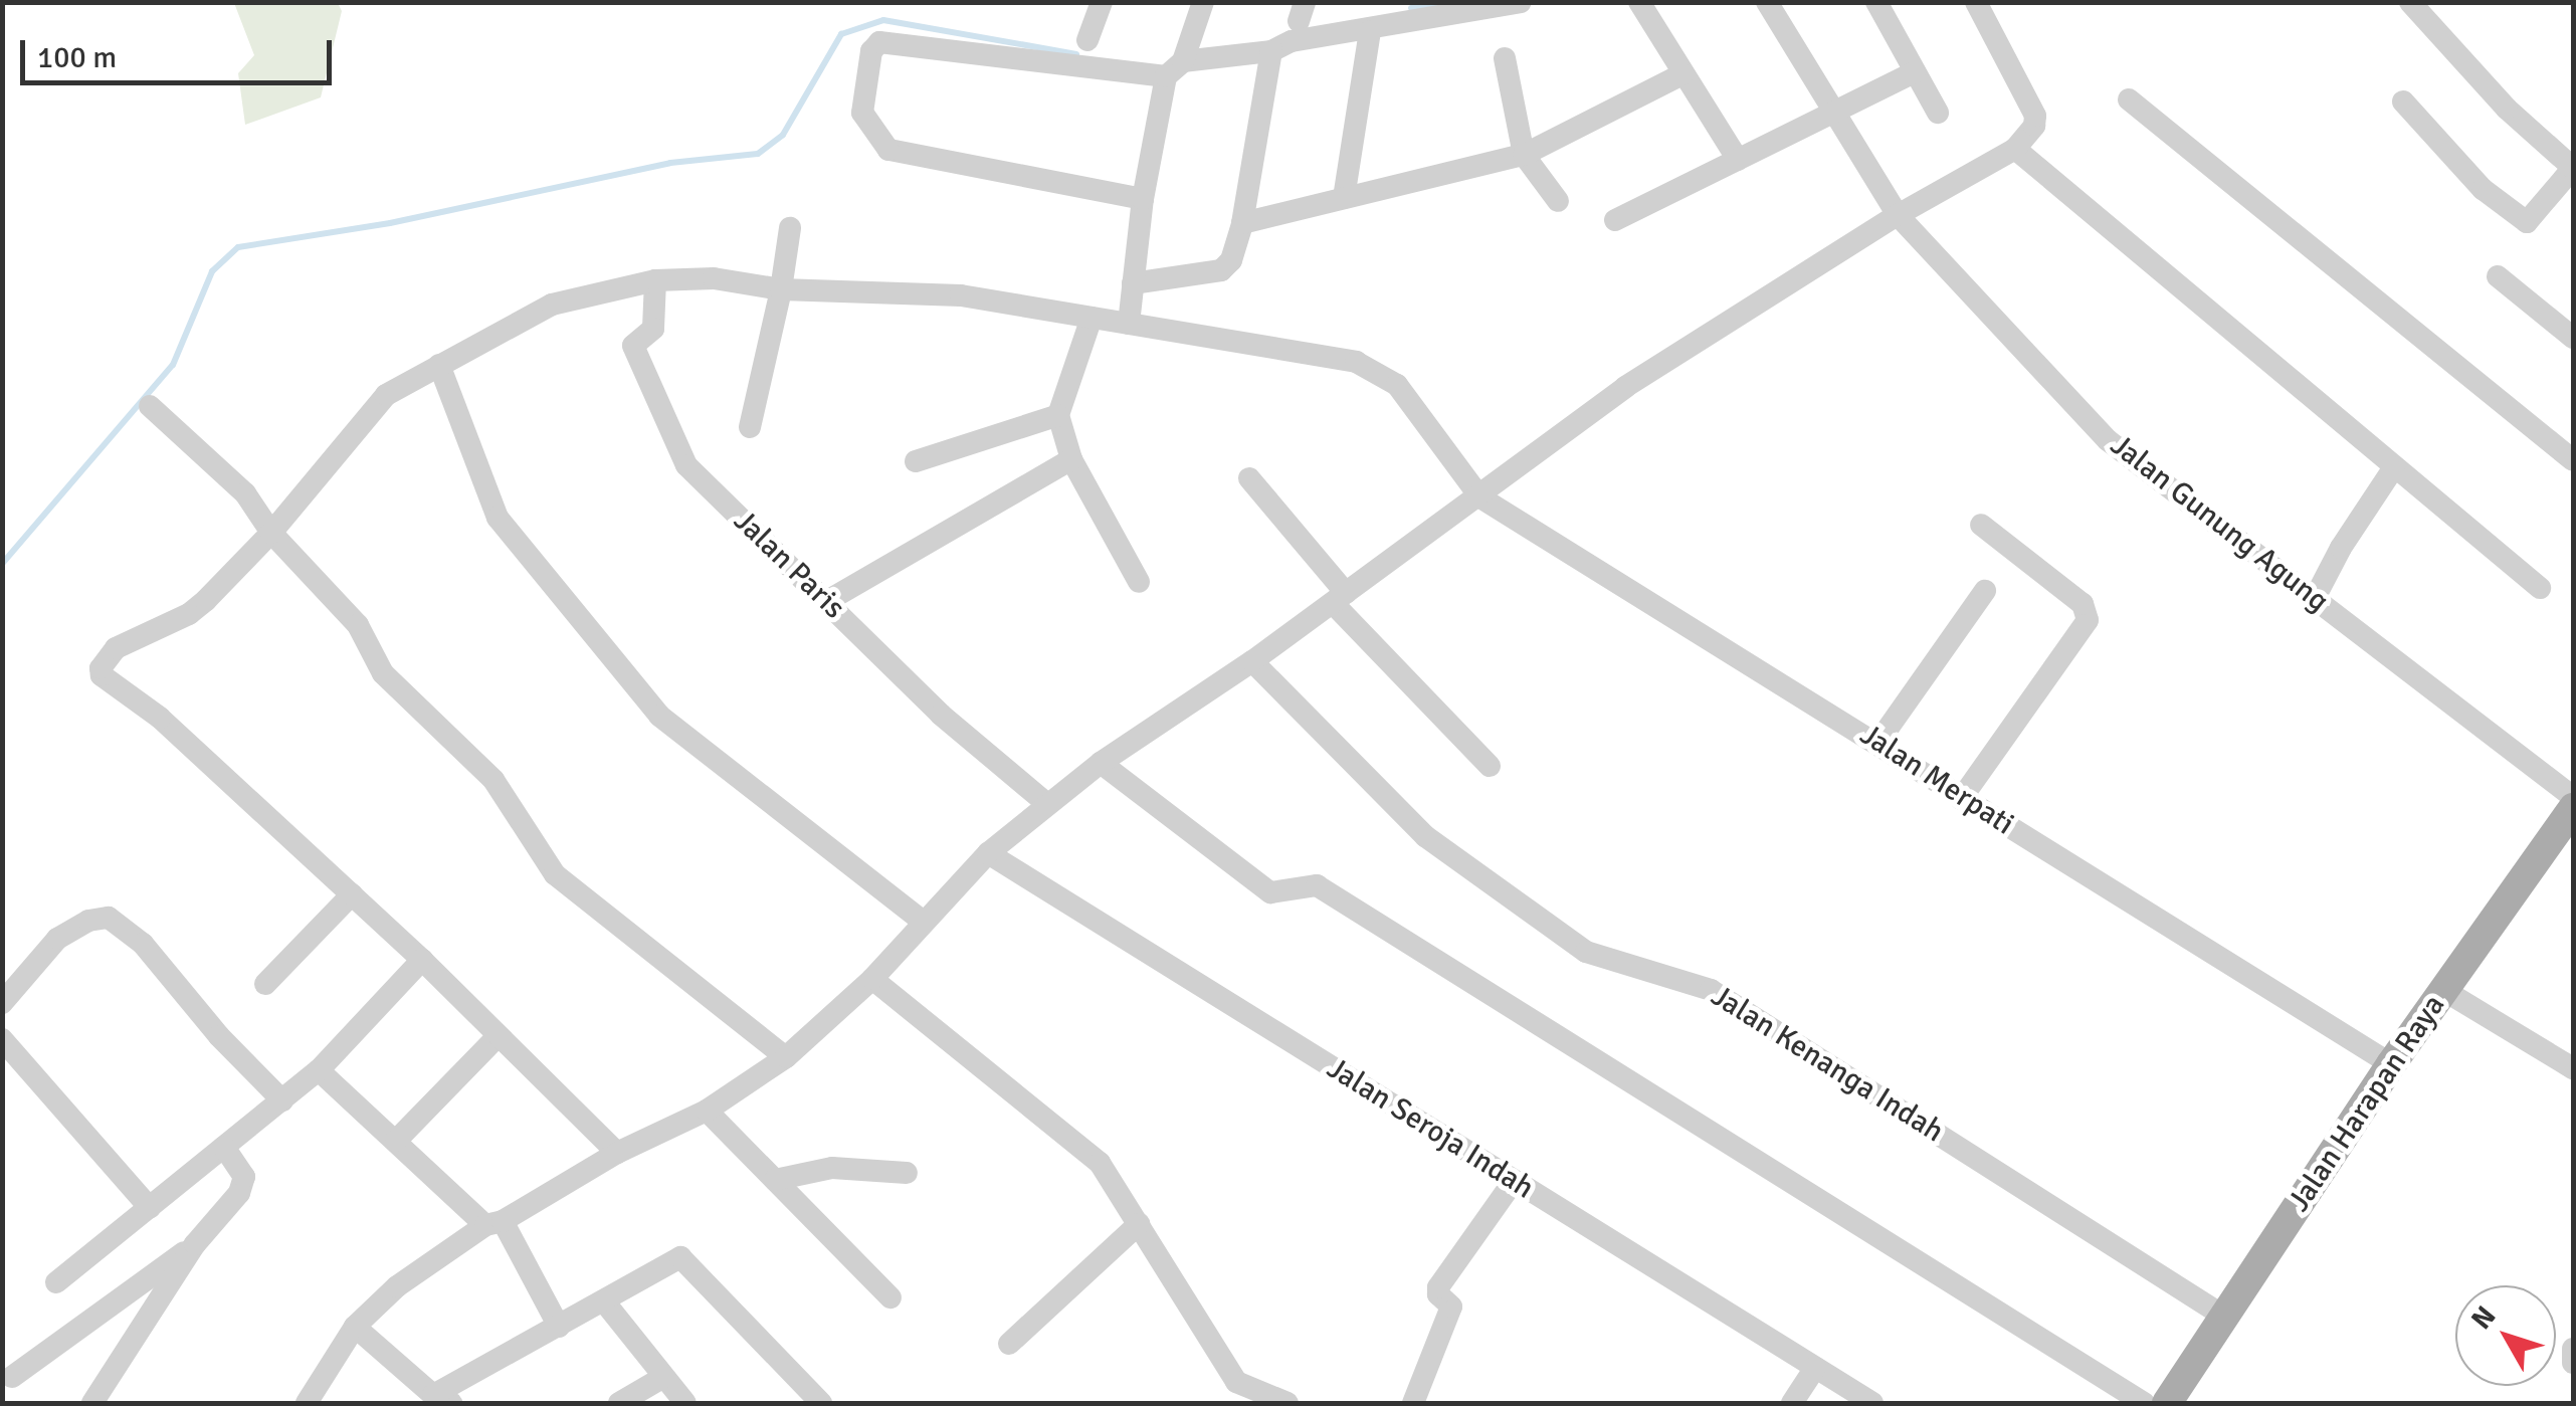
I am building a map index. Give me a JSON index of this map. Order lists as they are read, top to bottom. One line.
{"streets":{"main road":["Jalan Harapan Raya"],"street":["Jalan Gunung Agung","Jalan Paris","Jalan Merpati","Jalan Kenanga Indah","Jalan Seroja Indah"]},"crossings":[["Jalan Merpati","Jalan Harapan Raya"],["Jalan Kenanga Indah","Jalan Harapan Raya"]],"scale_bar":"100 m","north":"top left"}
